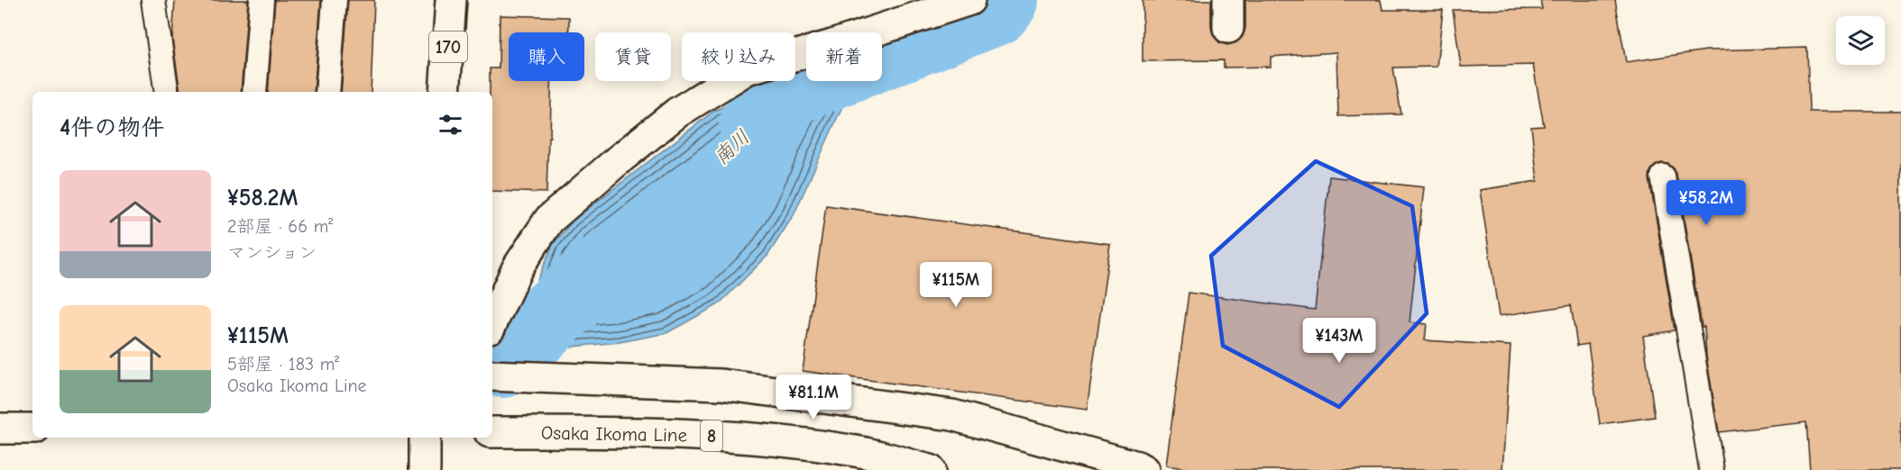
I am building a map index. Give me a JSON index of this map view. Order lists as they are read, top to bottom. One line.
{"streets":{"main road":["170","Osaka Ikoma Line","8"]},"water":["南川"],"page":{"chip":["購入","賃貸","絞り込み","新着"],"heading":"4件の物件","list":[{"name":"¥58.2M","note":"2部屋 · 66 m² · マンション"},{"name":"¥115M","note":"5部屋 · 183 m² · Osaka Ikoma Line"}],"price":["¥58.2M","¥115M","¥143M","¥81.1M"]}}
